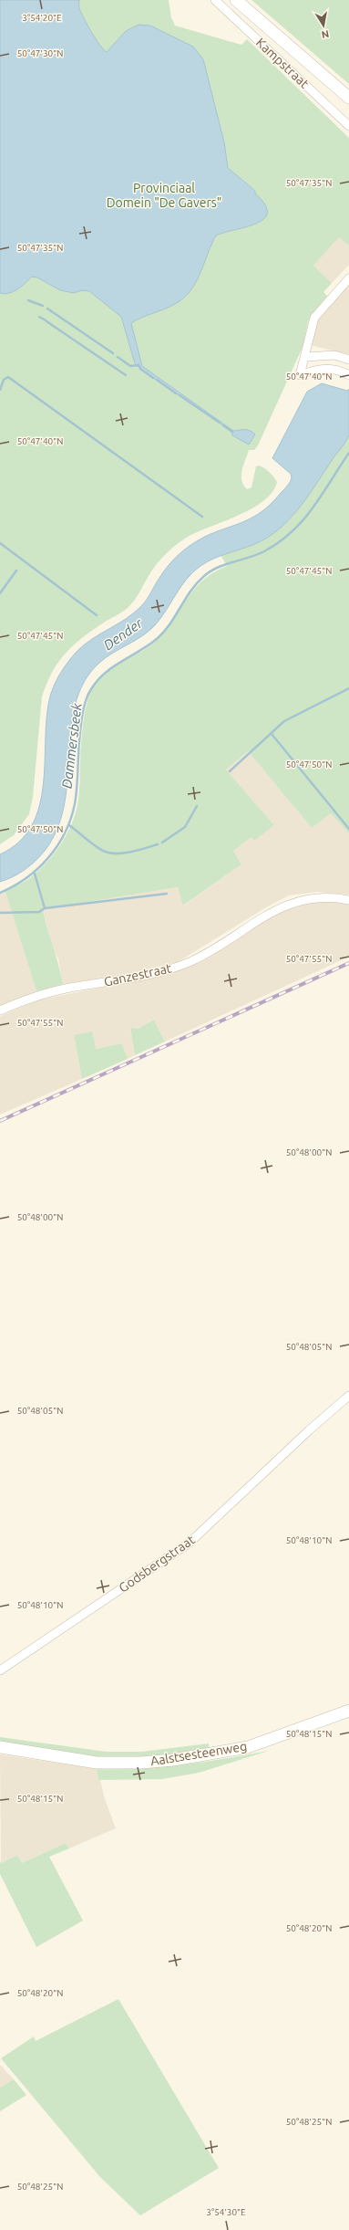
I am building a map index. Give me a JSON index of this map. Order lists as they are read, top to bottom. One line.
{"streets":{"main road":["Kampstraat","Aalstsesteenweg"],"street":["Ganzestraat","Godsbergstraat"]},"water":["Dender","Dammersbeek"],"parks":["Provinciaal Domein \"De Gavers\""],"north":"bottom","coordinates":["3°54'20\"E","50°47'30\"N","50°47'35\"N","50°47'40\"N","50°47'45\"N","50°47'50\"N","50°47'55\"N","50°48'00\"N","50°48'05\"N","50°48'10\"N","50°48'15\"N","50°48'20\"N","50°48'25\"N","3°54'30\"E"]}
